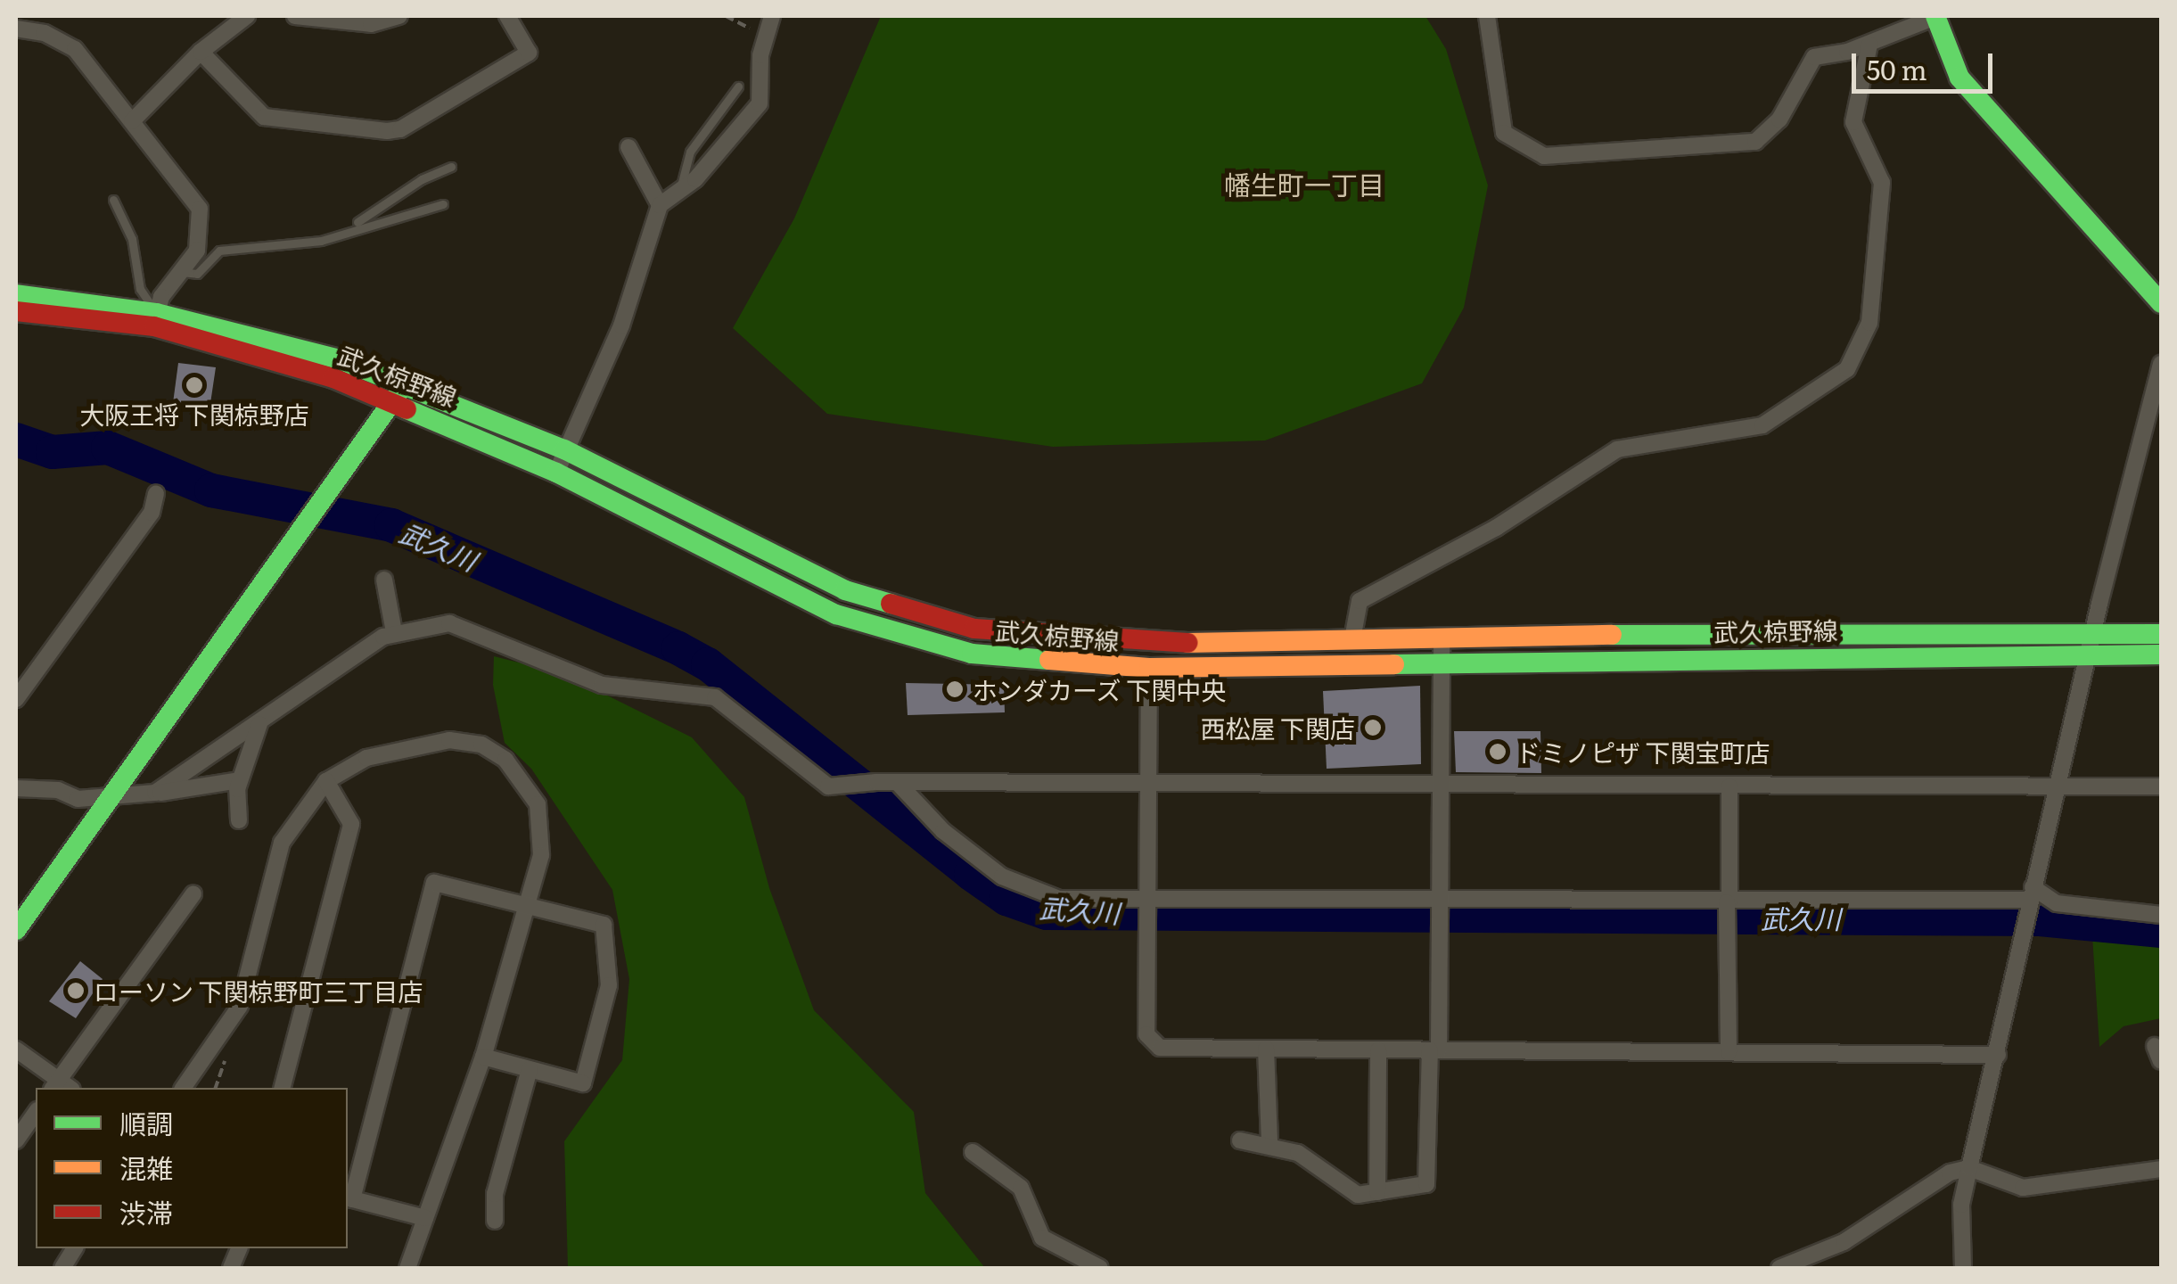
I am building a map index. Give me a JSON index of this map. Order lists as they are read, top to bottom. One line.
{"streets":{"main road":["武久椋野線"]},"districts":["幡生町一丁目"],"water":["武久川"],"places":["大阪王将 下関椋野店","ホンダカーズ 下関中央","西松屋 下関店","ドミノピザ 下関宝町店","ローソン 下関椋野町三丁目店"],"legend":["順調","混雑","渋滞"],"scale_bar":"50 m"}
